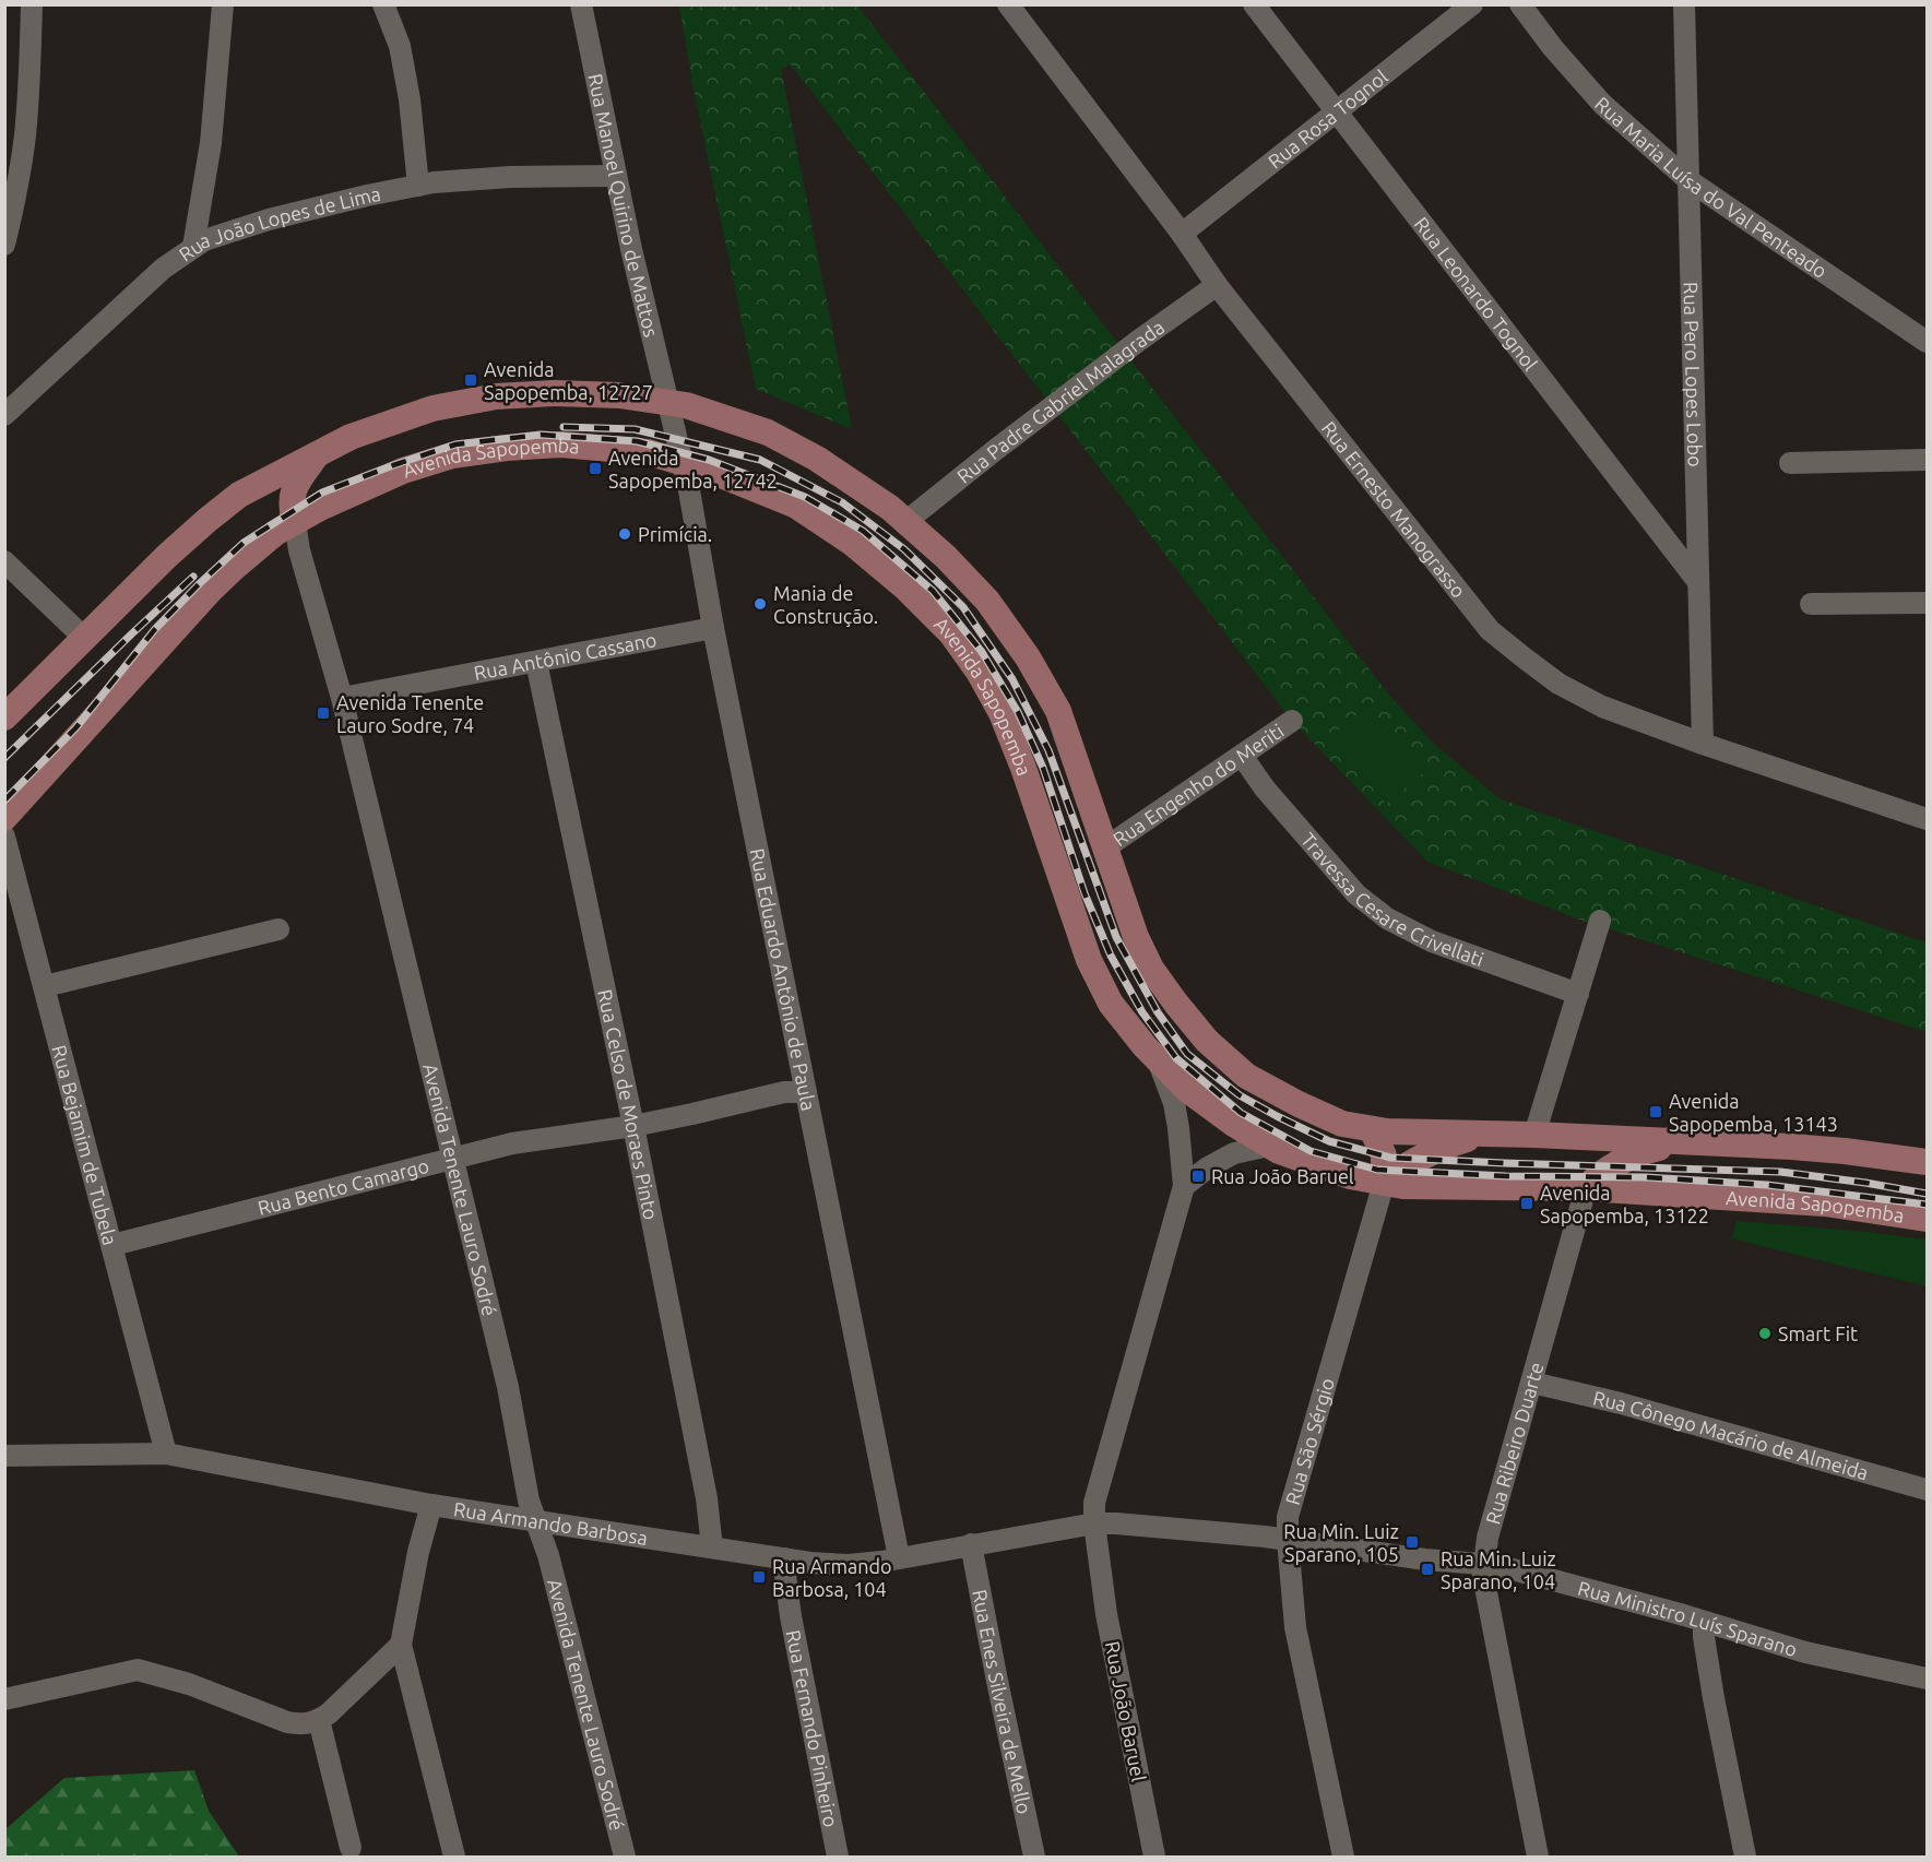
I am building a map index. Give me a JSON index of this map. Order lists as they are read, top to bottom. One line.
{"streets":{"main road":["Avenida Sapopemba"],"street":["Rua Rosa Tognol","Rua Maria Luísa do Val Penteado","Rua Manoel Quirino de Mattos","Rua João Lopes de Lima","Rua Leonardo Tognol","Rua Pero Lopes Lobo","Rua Padre Gabriel Malagrada","Rua Ernesto Manograsso","Rua Antônio Cassano","Rua Engenho do Meriti","Travessa Cesare Crivellati","Rua Eduardo Antônio de Paula","Rua Celso de Moraes Pinto","Rua Bejamim de Tubela","Rua Bento Camargo","Avenida Tenente Lauro Sodré","Rua Cônego Macário de Almeida","Rua São Sérgio","Rua Ribeiro Duarte","Rua Armando Barbosa","Rua Ministro Luís Sparano","Rua Enes Silveira de Mello","Rua João Baruel","Rua Fernando Pinheiro"]},"crossings":[["Rua Rosa Tognol","Rua Leonardo Tognol"],["Rua Rosa Tognol","Rua Ernesto Manograsso"],["Rua Maria Luísa do Val Penteado","Rua Pero Lopes Lobo"],["Rua Manoel Quirino de Mattos","Rua João Lopes de Lima"],["Rua Manoel Quirino de Mattos","Rua Eduardo Antônio de Paula"],["Rua Leonardo Tognol","Rua Pero Lopes Lobo"],["Rua Pero Lopes Lobo","Rua Ernesto Manograsso"],["Rua Padre Gabriel Malagrada","Rua Ernesto Manograsso"],["Avenida Sapopemba","Rua Eduardo Antônio de Paula"],["Avenida Sapopemba","Avenida Tenente Lauro Sodré"],["Avenida Sapopemba","Rua São Sérgio"],["Avenida Sapopemba","Rua Ribeiro Duarte"],["Avenida Sapopemba","Rua João Baruel"],["Rua Antônio Cassano","Rua Eduardo Antônio de Paula"],["Rua Antônio Cassano","Rua Celso de Moraes Pinto"],["Rua Antônio Cassano","Avenida Tenente Lauro Sodré"],["Rua Engenho do Meriti","Travessa Cesare Crivellati"],["Rua Eduardo Antônio de Paula","Rua Bento Camargo"],["Rua Eduardo Antônio de Paula","Rua Armando Barbosa"],["Rua Celso de Moraes Pinto","Rua Bento Camargo"],["Rua Celso de Moraes Pinto","Rua Armando Barbosa"],["Rua Bejamim de Tubela","Rua Bento Camargo"],["Rua Bejamim de Tubela","Rua Armando Barbosa"],["Rua Bento Camargo","Avenida Tenente Lauro Sodré"],["Avenida Tenente Lauro Sodré","Rua Armando Barbosa"],["Rua Cônego Macário de Almeida","Rua Ribeiro Duarte"],["Rua São Sérgio","Rua Ministro Luís Sparano"],["Rua Ribeiro Duarte","Rua Ministro Luís Sparano"],["Rua Armando Barbosa","Rua Ministro Luís Sparano"],["Rua Armando Barbosa","Rua Enes Silveira de Mello"],["Rua Armando Barbosa","Rua João Baruel"],["Rua Armando Barbosa","Rua Fernando Pinheiro"],["Rua Ministro Luís Sparano","Rua João Baruel"]],"places":{"transit":["Avenida Sapopemba, 12727","Avenida Sapopemba, 12742","Avenida Tenente Lauro Sodre, 74","Avenida Sapopemba, 13143","Rua João Baruel","Avenida Sapopemba, 13122","Rua Min. Luiz Sparano, 105","Rua Min. Luiz Sparano, 104","Rua Armando Barbosa, 104"],"other":["Primícia.","Mania de Construção.","Smart Fit"]}}
